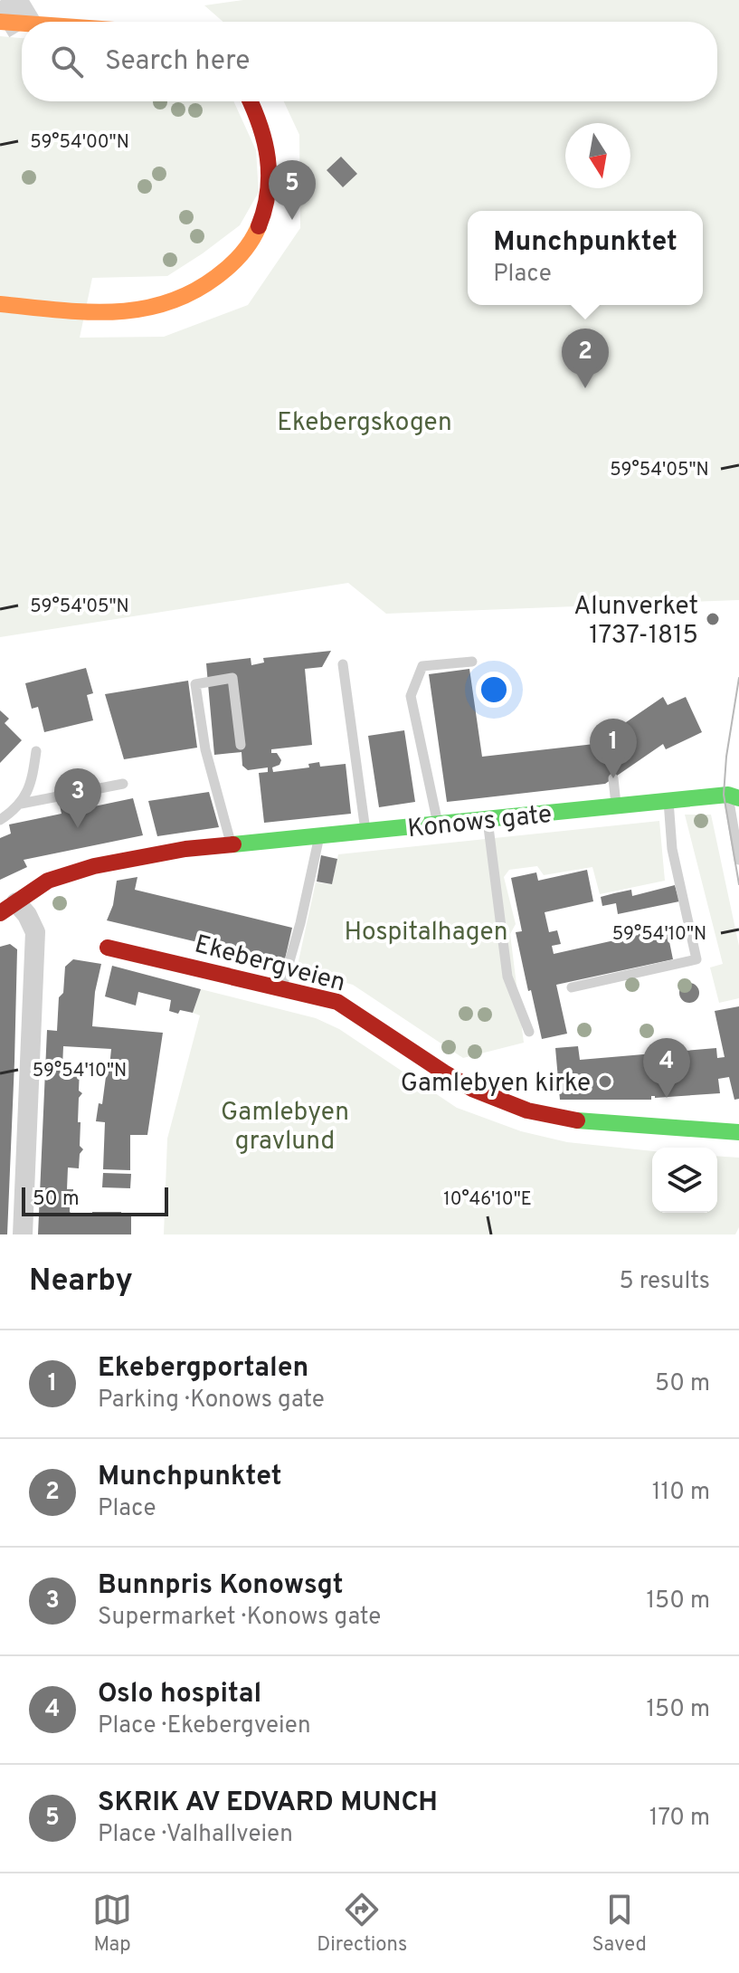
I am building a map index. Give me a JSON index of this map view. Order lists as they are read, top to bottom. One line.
{"streets":{"street":["Konows gate","Ekebergveien"]},"parks":["Ekebergskogen","Hospitalhagen","Gamlebyen gravlund"],"places":["Alunverket 1737-1815","Gamlebyen kirke"],"scale_bar":"50 m","north":"bottom","page":{"search":"Search here","pins":["5","2","1","3","4"],"popup":["Munchpunktet","Place"],"scale":"50 m","heading":["Nearby","5 results"],"list":[{"mark":"1","name":"Ekebergportalen","note":"Parking · Konows gate","value":"50 m"},{"mark":"2","name":"Munchpunktet","note":"Place","value":"110 m"},{"mark":"3","name":"Bunnpris Konowsgt","note":"Supermarket · Konows gate","value":"150 m"},{"mark":"4","name":"Oslo hospital","note":"Place · Ekebergveien","value":"150 m"},{"mark":"5","name":"SKRIK AV EDVARD MUNCH","note":"Place · Valhallveien","value":"170 m"}],"nav":["Map","Directions","Saved"]},"coordinates":["59°54'00\"N","59°54'05\"N","59°54'10\"N","10°46'10\"E"]}
